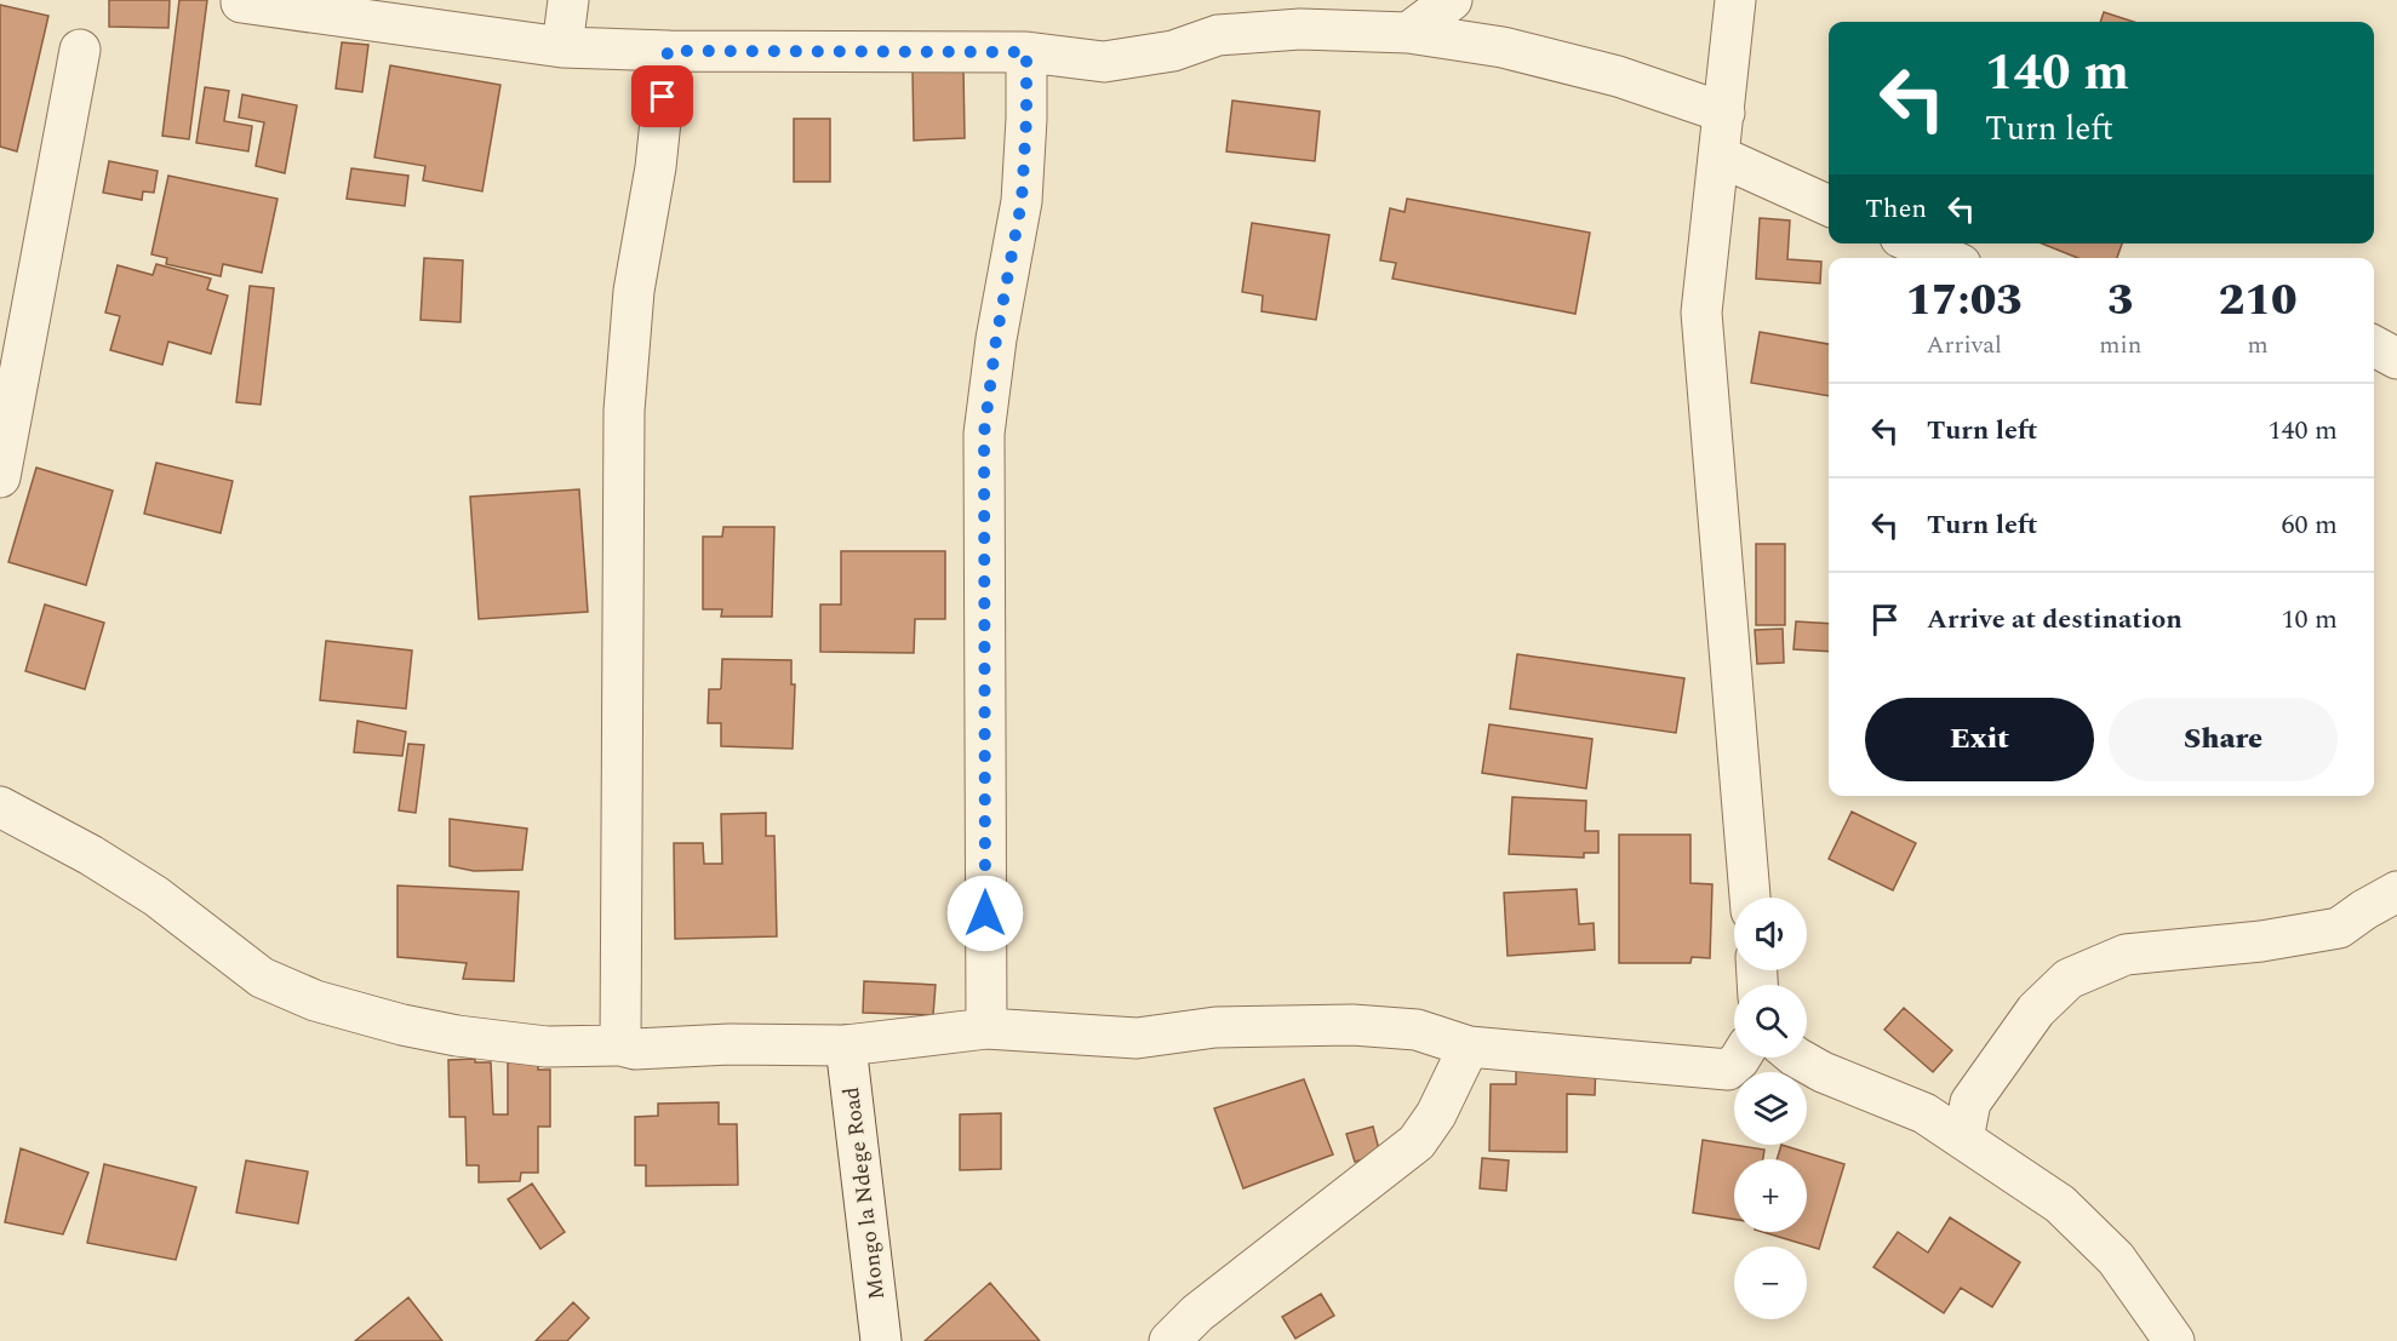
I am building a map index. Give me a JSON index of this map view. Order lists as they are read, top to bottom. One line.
{"streets":{"street":["Mongo la Ndege Road"]},"page":{"turn":["140 m","Turn left"],"then":"Then","eta":["17:03","Arrival","3","min","210","m"],"list":[{"name":"Turn left","value":"140 m"},{"name":"Turn left","value":"60 m"},{"name":"Arrive at destination","value":"10 m"}],"buttons":["Exit","Share"],"map_buttons":["+","−"]}}
